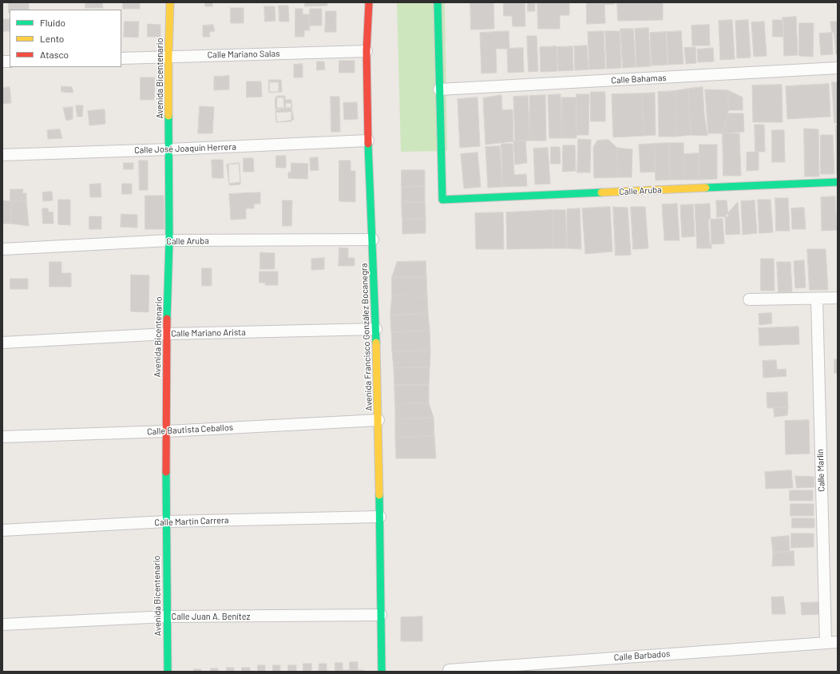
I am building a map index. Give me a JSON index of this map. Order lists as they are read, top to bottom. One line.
{"streets":{"street":["Calle Mariano Salas","Avenida Bicentenario","Calle Bahamas","Calle José Joaquín Herrera","Calle Aruba","Calle Mariano Arista","Avenida Francisco González Bocanegra","Calle Bautista Ceballos","Calle Marlín","Calle Martín Carrera","Calle Juan A. Benítez","Calle Barbados"]},"crossings":[["Calle Mariano Salas","Avenida Bicentenario"],["Calle Mariano Salas","Avenida Francisco González Bocanegra"],["Avenida Bicentenario","Calle José Joaquín Herrera"],["Avenida Bicentenario","Calle Aruba"],["Avenida Bicentenario","Calle Mariano Arista"],["Avenida Bicentenario","Calle Bautista Ceballos"],["Avenida Bicentenario","Calle Martín Carrera"],["Avenida Bicentenario","Calle Juan A. Benítez"],["Calle Bahamas","Calle Aruba"],["Calle José Joaquín Herrera","Avenida Francisco González Bocanegra"],["Calle Aruba","Avenida Francisco González Bocanegra"],["Calle Mariano Arista","Avenida Francisco González Bocanegra"],["Avenida Francisco González Bocanegra","Calle Bautista Ceballos"],["Avenida Francisco González Bocanegra","Calle Martín Carrera"],["Avenida Francisco González Bocanegra","Calle Juan A. Benítez"],["Calle Marlín","Calle Barbados"]],"legend":["Fluido","Lento","Atasco"]}
